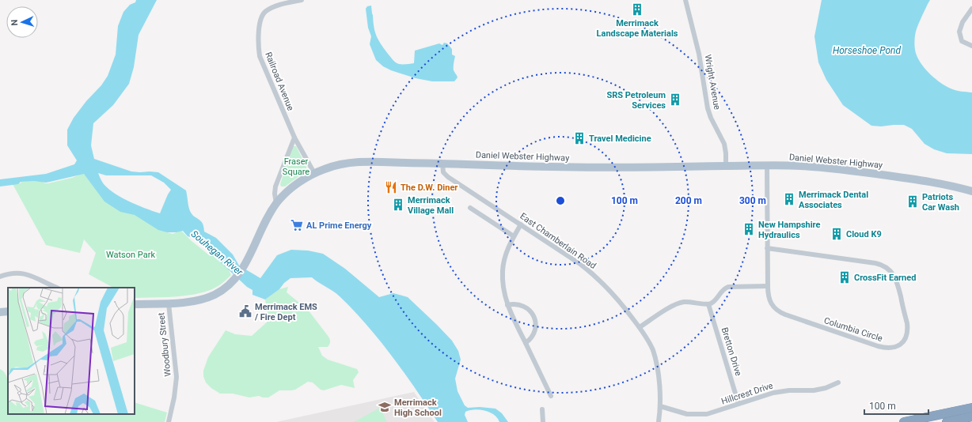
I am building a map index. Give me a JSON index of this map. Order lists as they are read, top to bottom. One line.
{"streets":{"main road":["Daniel Webster Highway"],"street":["Railroad Avenue","Wright Avenue","East Chamberlain Road","Columbia Circle","Woodbury Street","Bretton Drive","Hillcrest Drive"]},"crossings":[["Railroad Avenue","Daniel Webster Highway"],["Wright Avenue","Daniel Webster Highway"],["Daniel Webster Highway","East Chamberlain Road"],["Daniel Webster Highway","Columbia Circle"],["Daniel Webster Highway","Woodbury Street"],["East Chamberlain Road","Hillcrest Drive"],["Bretton Drive","Hillcrest Drive"]],"water":["Horseshoe Pond","Souhegan River"],"parks":["Fraser Square","Watson Park"],"places":{"building":["Merrimack Landscape Materials","SRS Petroleum Services","Travel Medicine","Merrimack Dental Associates","Patriots Car Wash","Merrimack Village Mall","New Hampshire Hydraulics","Cloud K9","CrossFit Earned"],"restaurant":["The D.W. Diner"],"supermarket":["AL Prime Energy"],"public building":["Merrimack EMS / Fire Dept"],"school or university":["Merrimack High School"]},"scale_bar":"100 m","north":"left","rings":["100 m","200 m","300 m"]}
